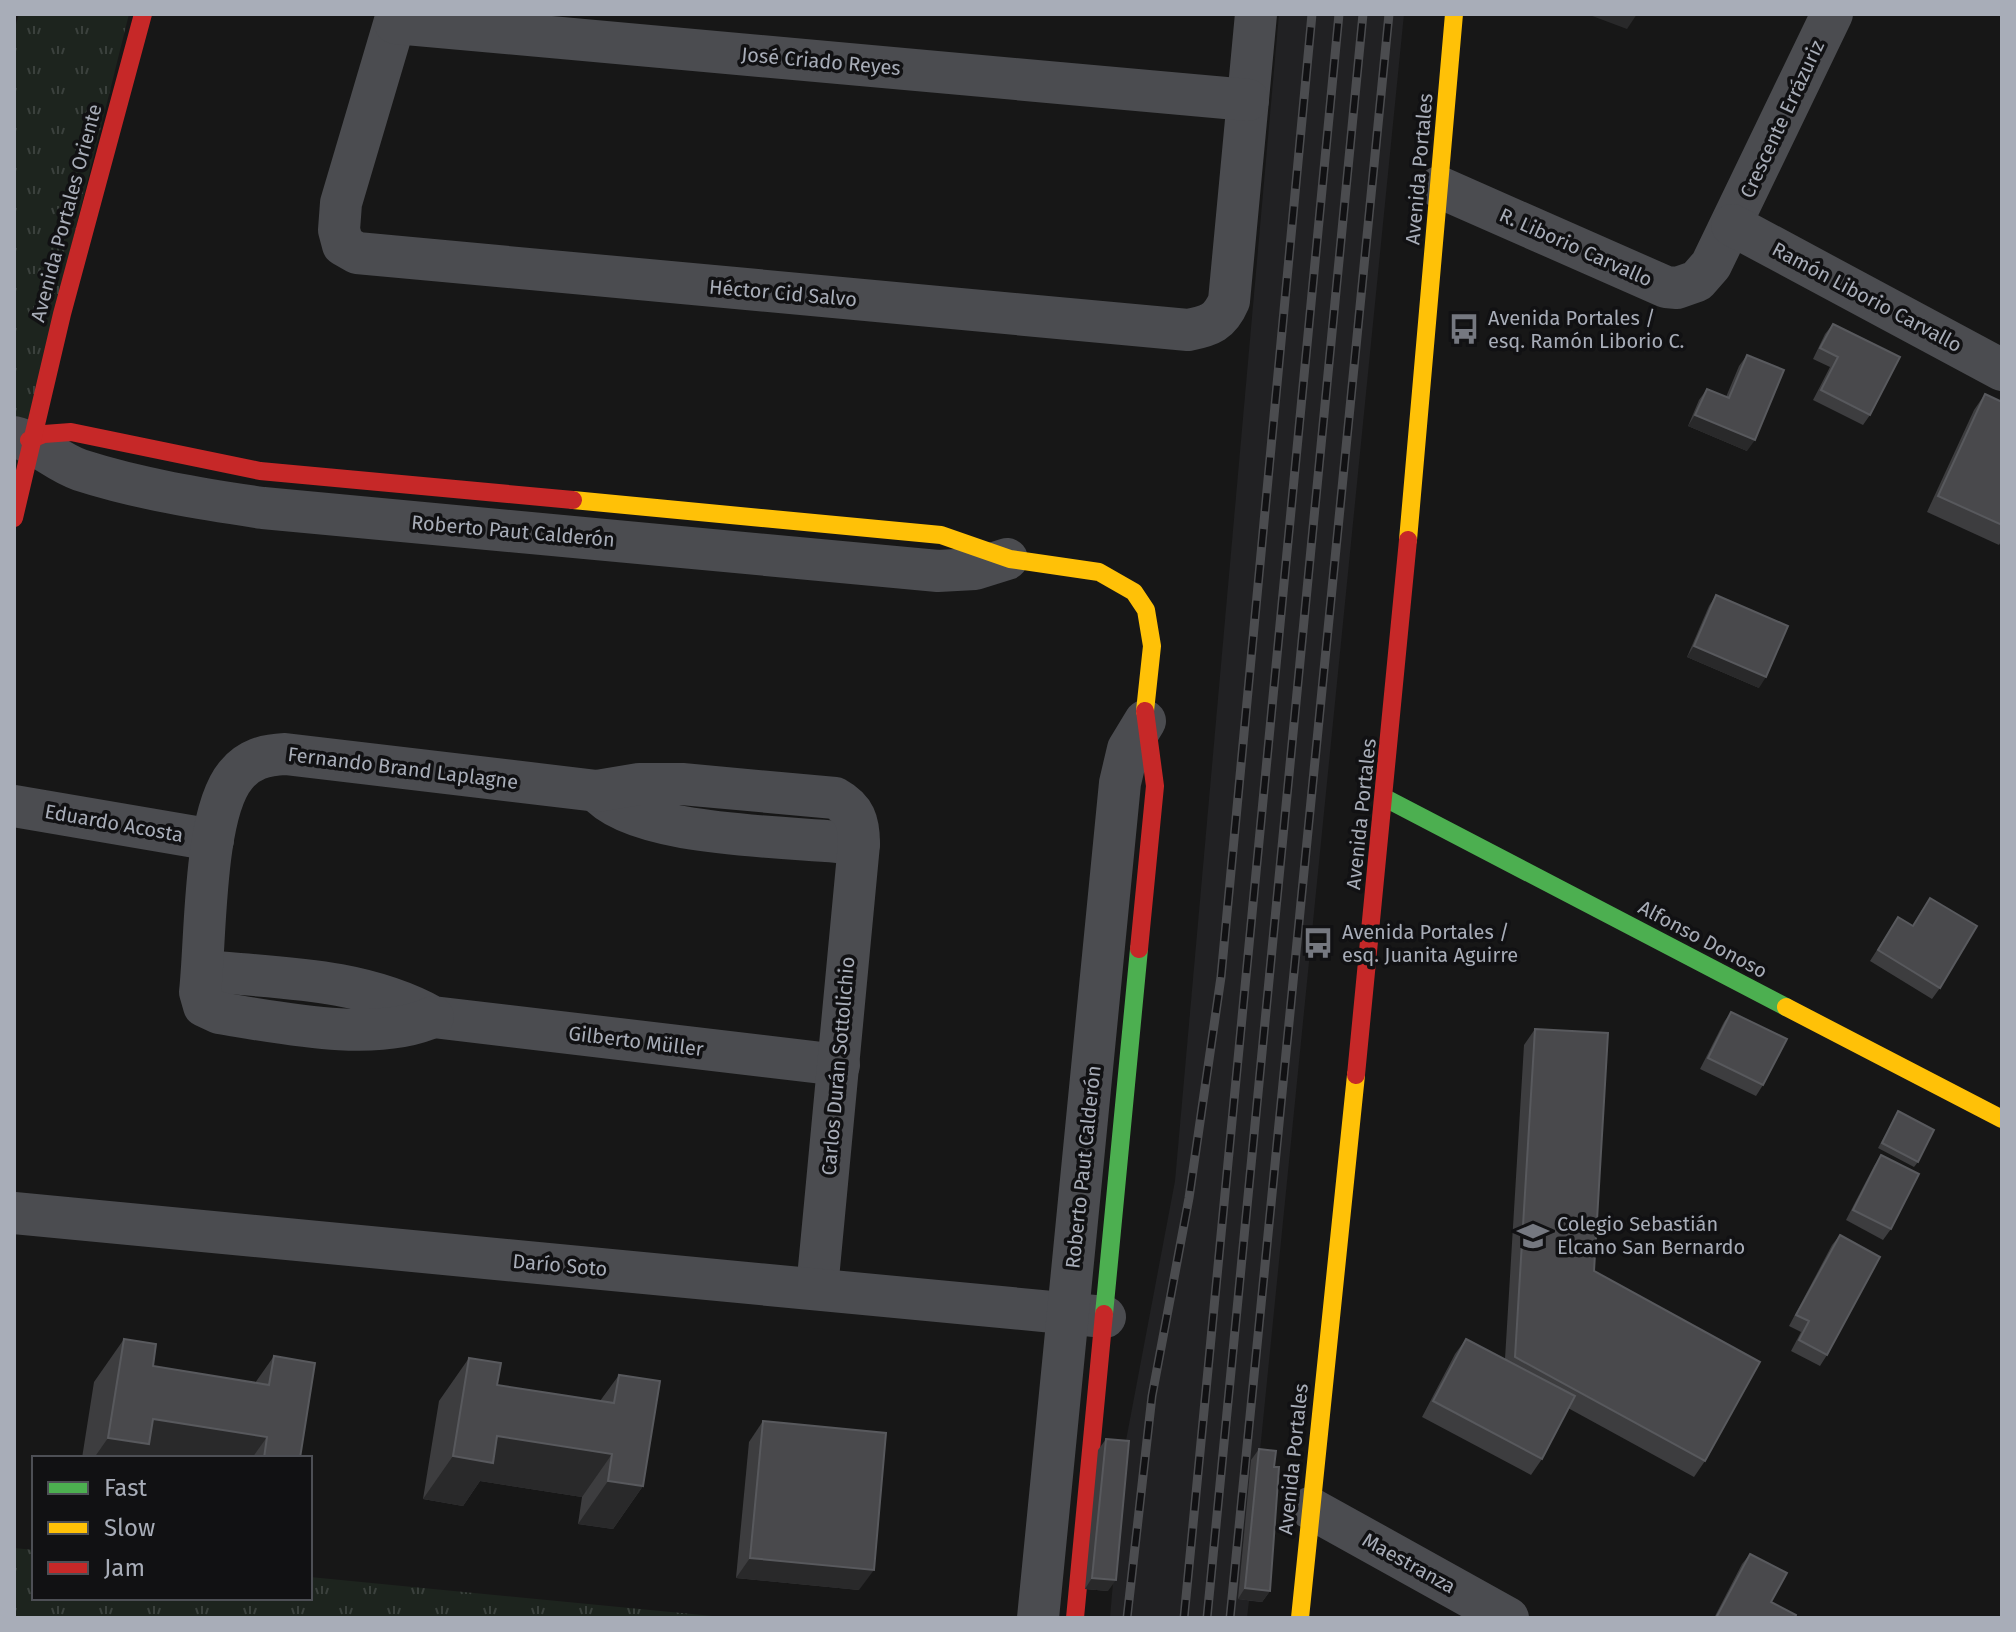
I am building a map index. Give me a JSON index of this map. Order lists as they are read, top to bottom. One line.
{"streets":{"street":["José Criado Reyes","Crescente Errázuriz","Avenida Portales","Avenida Portales Oriente","R. Liborio Carvallo","Héctor Cid Salvo","Ramón Liborio Carvallo","Roberto Paut Calderón","Fernando Brand Laplagne","Eduardo Acosta","Alfonso Donoso","Gilberto Müller","Carlos Durán Sottolichio","Darío Soto","Maestranza"]},"crossings":[["José Criado Reyes","Héctor Cid Salvo"],["Crescente Errázuriz","R. Liborio Carvallo"],["Crescente Errázuriz","Ramón Liborio Carvallo"],["Avenida Portales","R. Liborio Carvallo"],["Avenida Portales","Alfonso Donoso"],["Avenida Portales","Maestranza"],["Avenida Portales Oriente","Roberto Paut Calderón"],["R. Liborio Carvallo","Ramón Liborio Carvallo"],["Roberto Paut Calderón","Darío Soto"],["Fernando Brand Laplagne","Eduardo Acosta"],["Fernando Brand Laplagne","Gilberto Müller"],["Fernando Brand Laplagne","Carlos Durán Sottolichio"],["Eduardo Acosta","Gilberto Müller"],["Gilberto Müller","Carlos Durán Sottolichio"],["Carlos Durán Sottolichio","Darío Soto"]],"places":{"bus stop":["Avenida Portales / esq. Ramón Liborio C.","Avenida Portales / esq. Juanita Aguirre"],"school or university":["Colegio Sebastián Elcano San Bernardo"]},"legend":["Fast","Slow","Jam"]}
